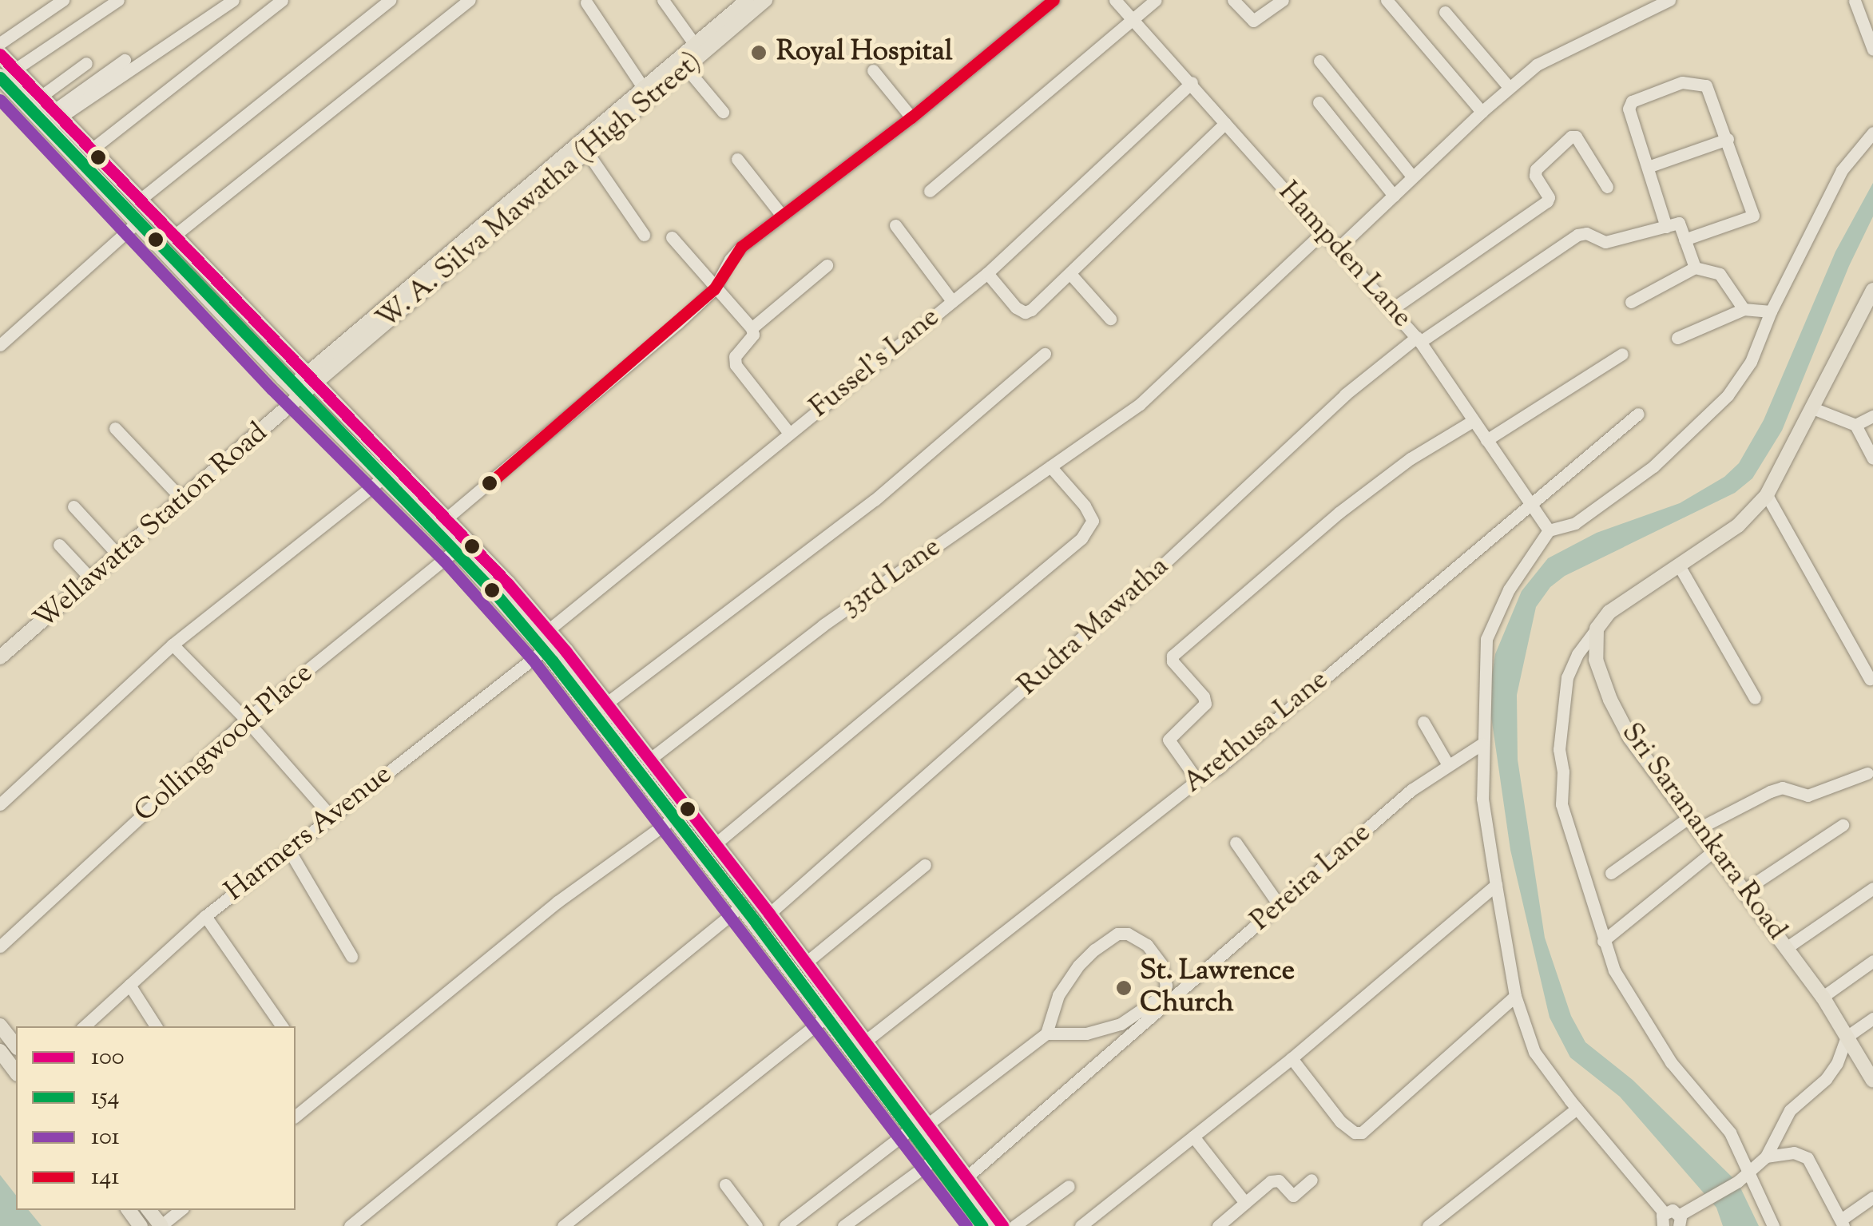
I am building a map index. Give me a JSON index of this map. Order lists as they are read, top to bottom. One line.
{"streets":{"main road":["W. A. Silva Mawatha (High Street)","Wellawatta Station Road","Sri Saranankara Road"],"street":["Hampden Lane","Fussel's Lane","33rd Lane","Rudra Mawatha","Arethusa Lane","Collingwood Place","Harmers Avenue","Pereira Lane"]},"crossings":[["W. A. Silva Mawatha (High Street)","Wellawatta Station Road"],["Hampden Lane","Fussel's Lane"],["Hampden Lane","33rd Lane"],["Hampden Lane","Rudra Mawatha"],["Hampden Lane","Arethusa Lane"]],"places":["Royal Hospital","St. Lawrence Church"],"lines":["transit line 141","transit line 100","transit line 154","transit line 101"],"legend":["100","154","101","141"]}
